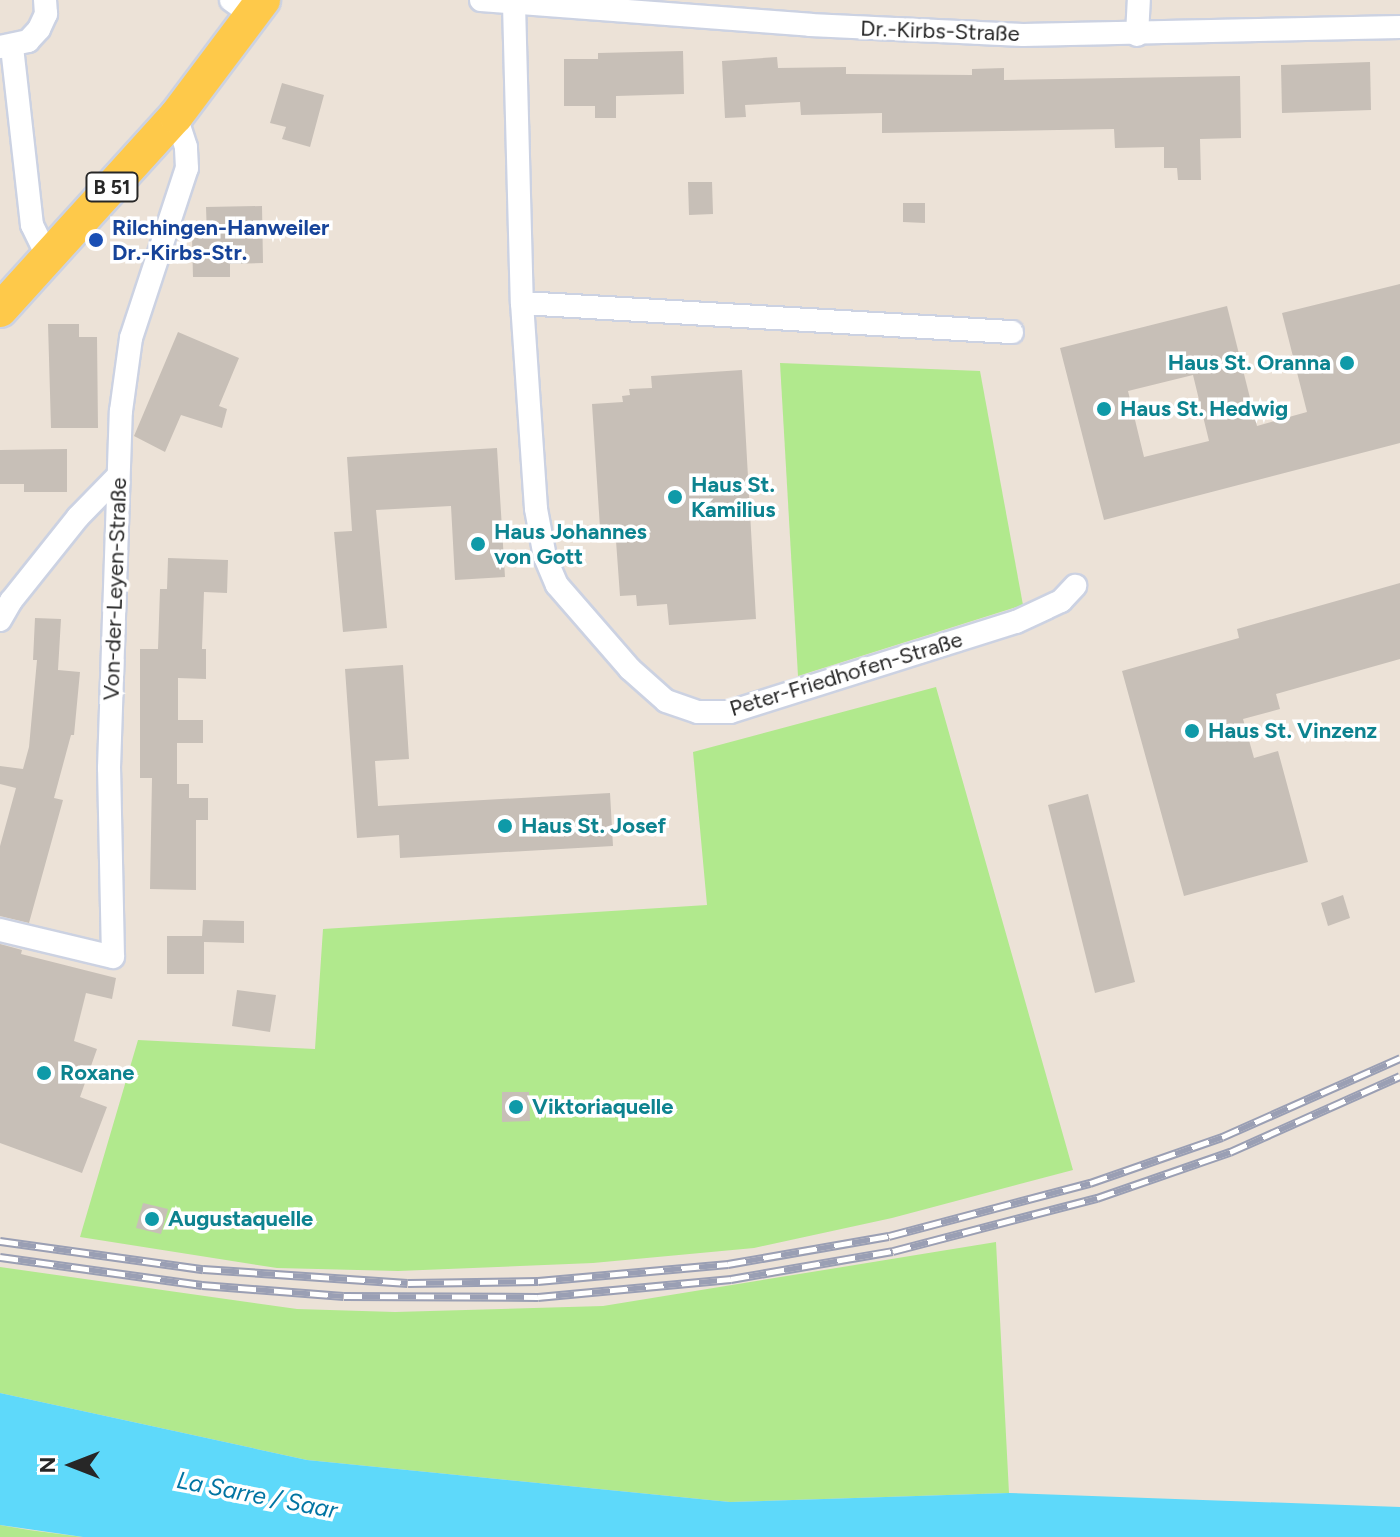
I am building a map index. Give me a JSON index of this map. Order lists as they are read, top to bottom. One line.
{"streets":{"main road":["B 51"],"street":["Dr.-Kirbs-Straße","Von-der-Leyen-Straße","Peter-Friedhofen-Straße"]},"crossings":[["Dr.-Kirbs-Straße","Peter-Friedhofen-Straße"],["B 51","Von-der-Leyen-Straße"]],"water":["La Sarre / Saar"],"places":["Rilchingen-Hanweiler Dr.-Kirbs-Str.","Haus St. Oranna","Haus St. Hedwig","Haus St. Kamilius","Haus Johannes von Gott","Haus St. Vinzenz","Haus St. Josef","Roxane","Viktoriaquelle","Augustaquelle"],"north":"left"}
